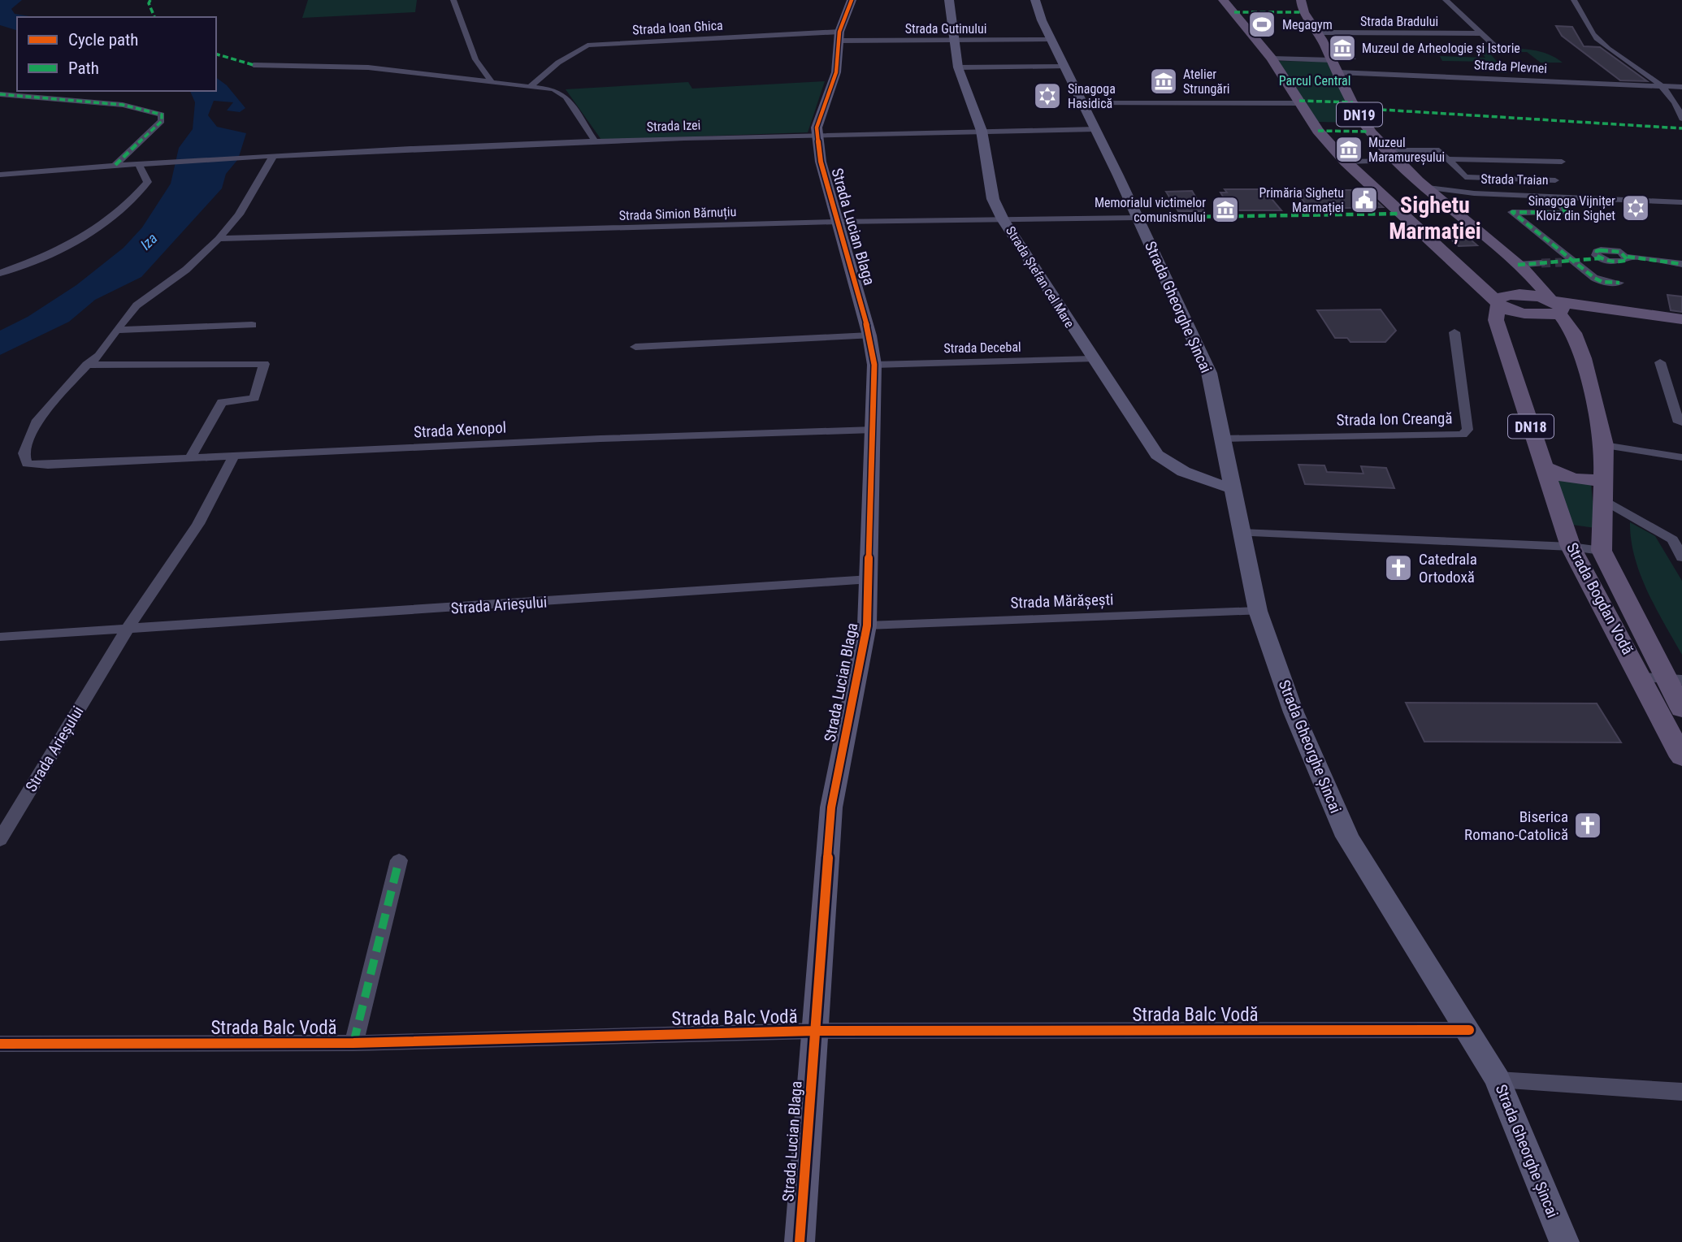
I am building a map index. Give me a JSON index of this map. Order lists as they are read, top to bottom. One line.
{"streets":{"main road":["DN19","Strada Lucian Blaga","Strada Ștefan cel Mare","Strada Gheorghe Șincai","DN18","Strada Bogdan Vodă"],"street":["Strada Bradului","Strada Ioan Ghica","Strada Gutinului","Strada Plevnei","Strada Izei","Strada Traian","Strada Simion Bărnuțiu","Strada Decebal","Strada Ion Creangă","Strada Xenopol","Strada Mărășești","Strada Arieșului","Strada Balc Vodă"]},"crossings":[["Strada Bradului","DN19"],["Strada Ioan Ghica","Strada Gutinului"],["Strada Gutinului","Strada Ștefan cel Mare"],["Strada Gutinului","Strada Gheorghe Șincai"],["Strada Plevnei","DN19"],["DN19","Strada Traian"],["DN19","Strada Bogdan Vodă"],["Strada Izei","Strada Lucian Blaga"],["Strada Izei","Strada Ștefan cel Mare"],["Strada Izei","Strada Gheorghe Șincai"],["Strada Simion Bărnuțiu","Strada Lucian Blaga"],["Strada Simion Bărnuțiu","Strada Ștefan cel Mare"],["Strada Simion Bărnuțiu","Strada Gheorghe Șincai"],["Strada Lucian Blaga","Strada Decebal"],["Strada Lucian Blaga","Strada Xenopol"],["Strada Lucian Blaga","Strada Mărășești"],["Strada Lucian Blaga","Strada Arieșului"],["Strada Lucian Blaga","Strada Balc Vodă"],["Strada Ștefan cel Mare","Strada Gheorghe Șincai"],["Strada Ștefan cel Mare","Strada Decebal"],["Strada Gheorghe Șincai","Strada Ion Creangă"],["Strada Gheorghe Șincai","Strada Mărășești"],["Strada Gheorghe Șincai","Strada Balc Vodă"],["Strada Xenopol","Strada Arieșului"]],"districts":["Sighetu Marmației"],"water":["Iza"],"parks":["Parcul Central"],"places":{"sports":["Megagym"],"museum":["Muzeul de Arheologie și Istorie","Atelier Strungări","Muzeul Maramureșului","Memorialul victimelor comunismului"],"synagogue":["Sinagoga Hasidică","Sinagoga Vijnițer Kloiz din Sighet"],"public building":["Primăria Sighetu Marmației"],"church":["Catedrala Ortodoxă","Biserica Romano-Catolică"]},"legend":["Cycle path","Path"]}
